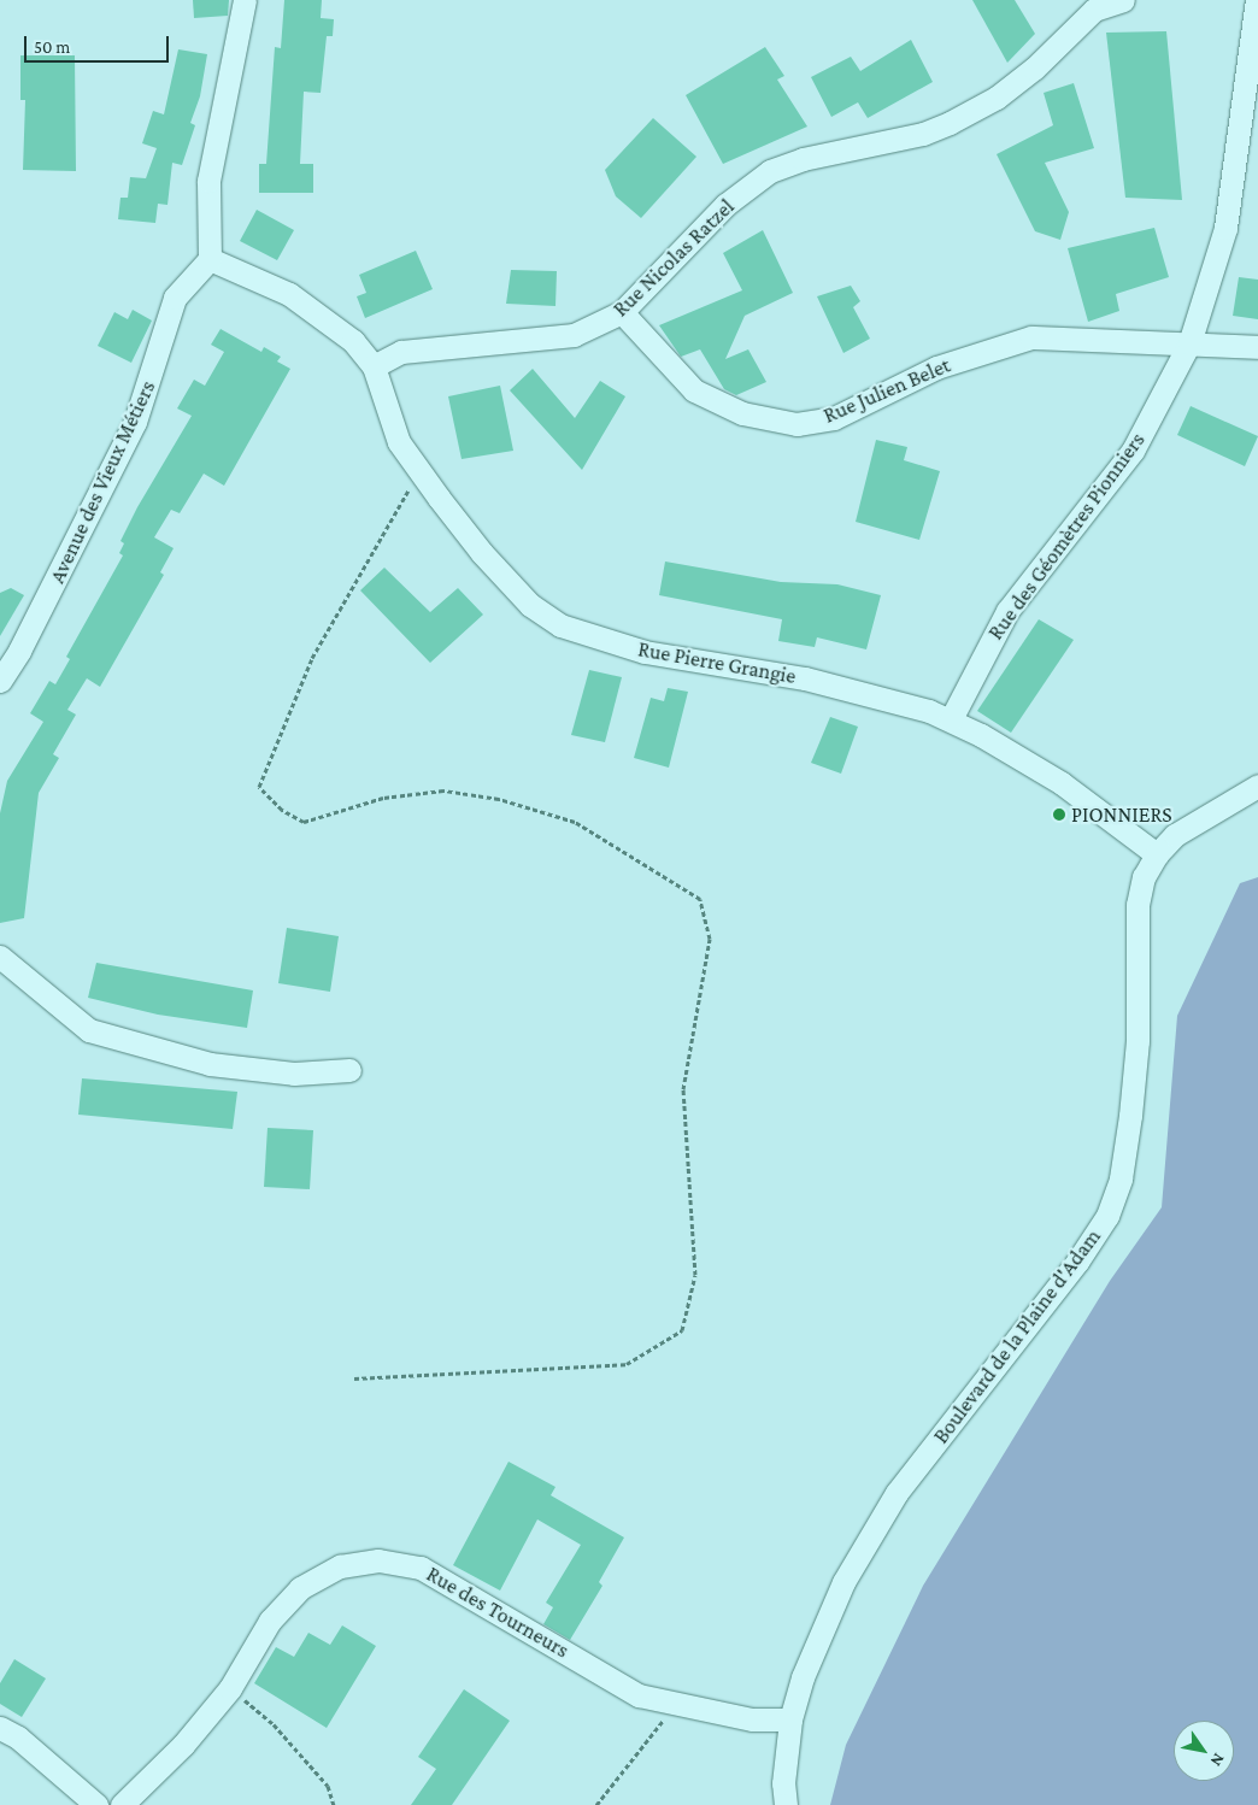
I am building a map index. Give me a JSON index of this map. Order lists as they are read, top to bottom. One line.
{"streets":{"street":["Rue Nicolas Ratzel","Rue Julien Belet","Avenue des Vieux Métiers","Rue des Géomètres Pionniers","Rue Pierre Grangie","Boulevard de la Plaine d'Adam","Rue des Tourneurs"]},"crossings":[["Rue Nicolas Ratzel","Rue Julien Belet"],["Rue Nicolas Ratzel","Rue Pierre Grangie"],["Rue Julien Belet","Rue des Géomètres Pionniers"],["Rue des Géomètres Pionniers","Rue Pierre Grangie"],["Rue Pierre Grangie","Boulevard de la Plaine d'Adam"],["Boulevard de la Plaine d'Adam","Rue des Tourneurs"]],"places":["PIONNIERS"],"scale_bar":"50 m","north":"bottom right"}
